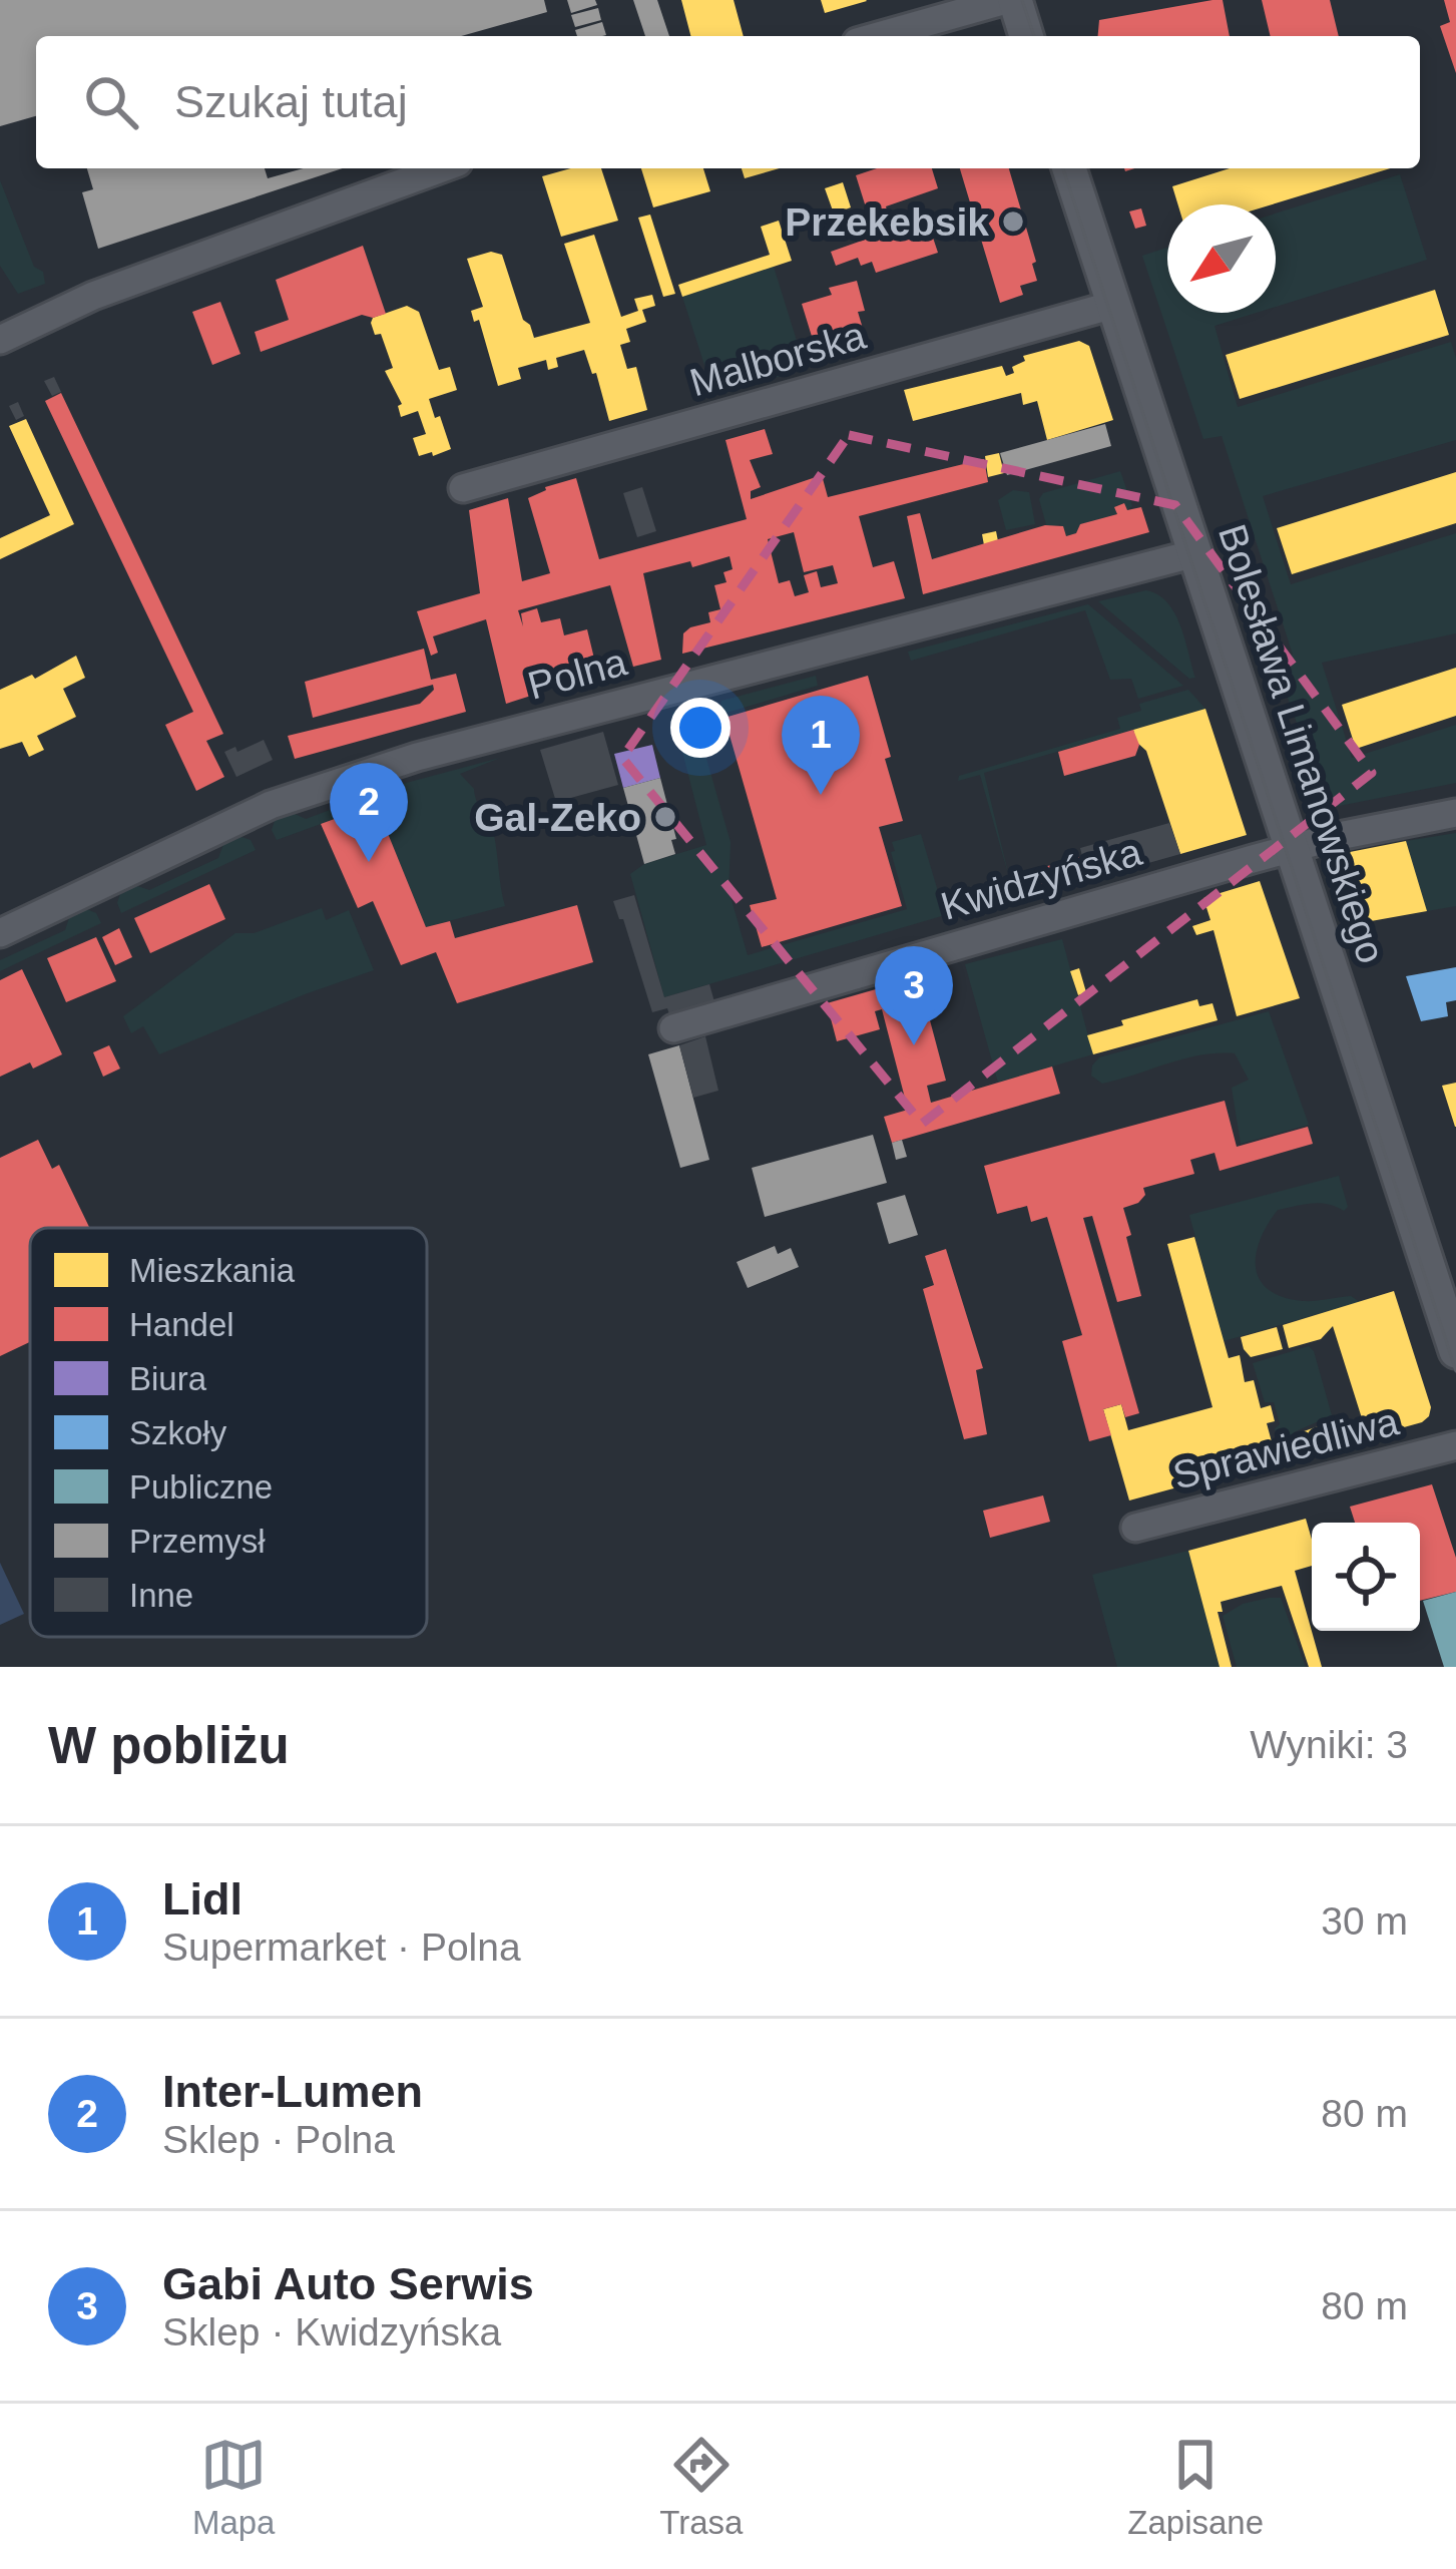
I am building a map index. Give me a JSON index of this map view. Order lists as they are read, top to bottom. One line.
{"streets":{"street":["Malborska","Polna","Bolesława Limanowskiego","Kwidzyńska","Sprawiedliwa"]},"crossings":[["Malborska","Bolesława Limanowskiego"],["Polna","Bolesława Limanowskiego"],["Bolesława Limanowskiego","Kwidzyńska"]],"places":["Przekebsik","Gal-Zeko"],"legend":["Mieszkania","Handel","Biura","Szkoły","Publiczne","Przemysł","Inne"],"north":"bottom left","page":{"search":"Szukaj tutaj","pins":["1","2","3"],"heading":["W pobliżu","Wyniki: 3"],"list":[{"mark":"1","name":"Lidl","note":"Supermarket · Polna","value":"30 m"},{"mark":"2","name":"Inter-Lumen","note":"Sklep · Polna","value":"80 m"},{"mark":"3","name":"Gabi Auto Serwis","note":"Sklep · Kwidzyńska","value":"80 m"}],"nav":["Mapa","Trasa","Zapisane"]}}
